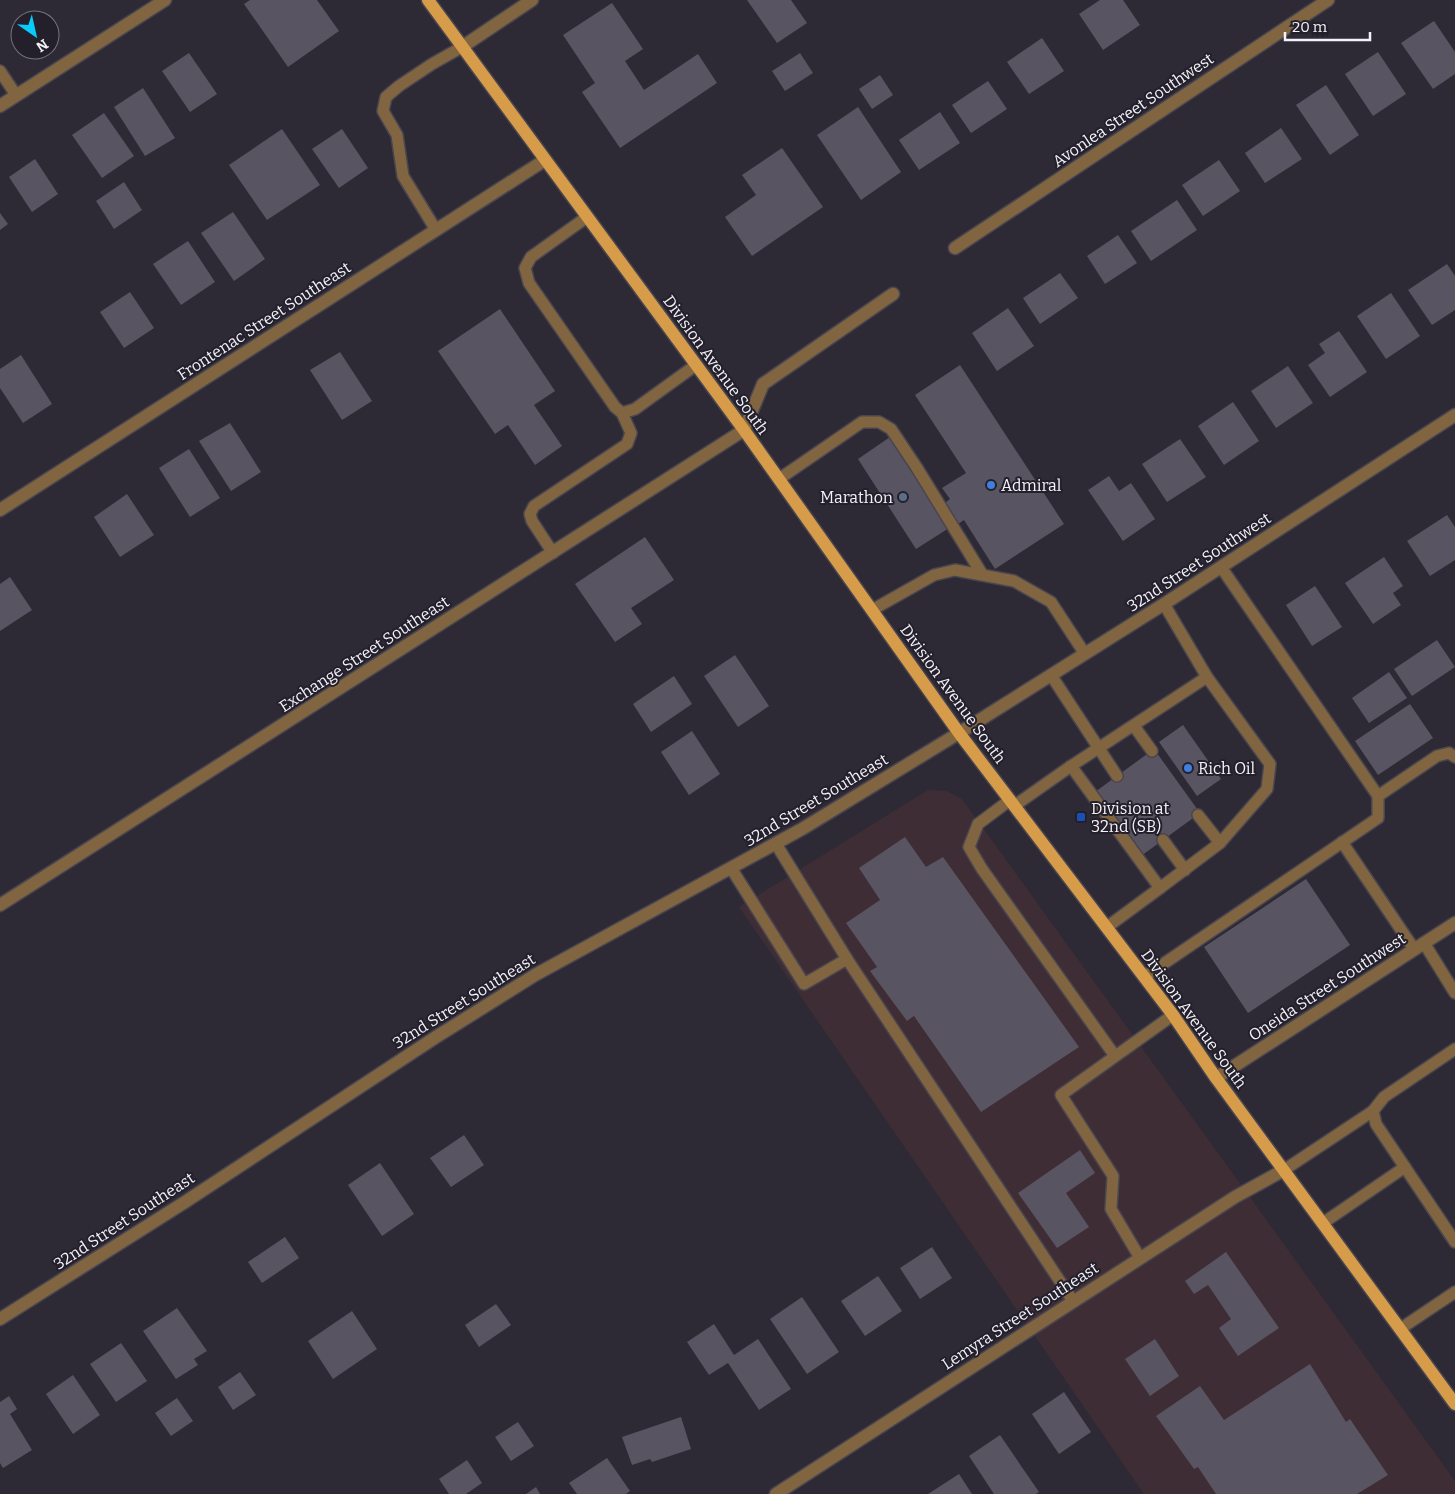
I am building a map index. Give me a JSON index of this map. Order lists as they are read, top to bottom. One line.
{"streets":{"main road":["Division Avenue South"],"street":["Avonlea Street Southwest","Frontenac Street Southeast","32nd Street Southwest","Exchange Street Southeast","32nd Street Southeast","Oneida Street Southwest","Lemyra Street Southeast"]},"crossings":[["Frontenac Street Southeast","Division Avenue South"],["Division Avenue South","32nd Street Southwest"],["Division Avenue South","Exchange Street Southeast"],["Division Avenue South","32nd Street Southeast"],["Division Avenue South","Oneida Street Southwest"],["Division Avenue South","Lemyra Street Southeast"],["32nd Street Southwest","32nd Street Southeast"]],"places":{"other":["Admiral","Marathon","Rich Oil"],"transit":["Division at 32nd (SB)"]},"scale_bar":"20 m","north":"bottom right"}
